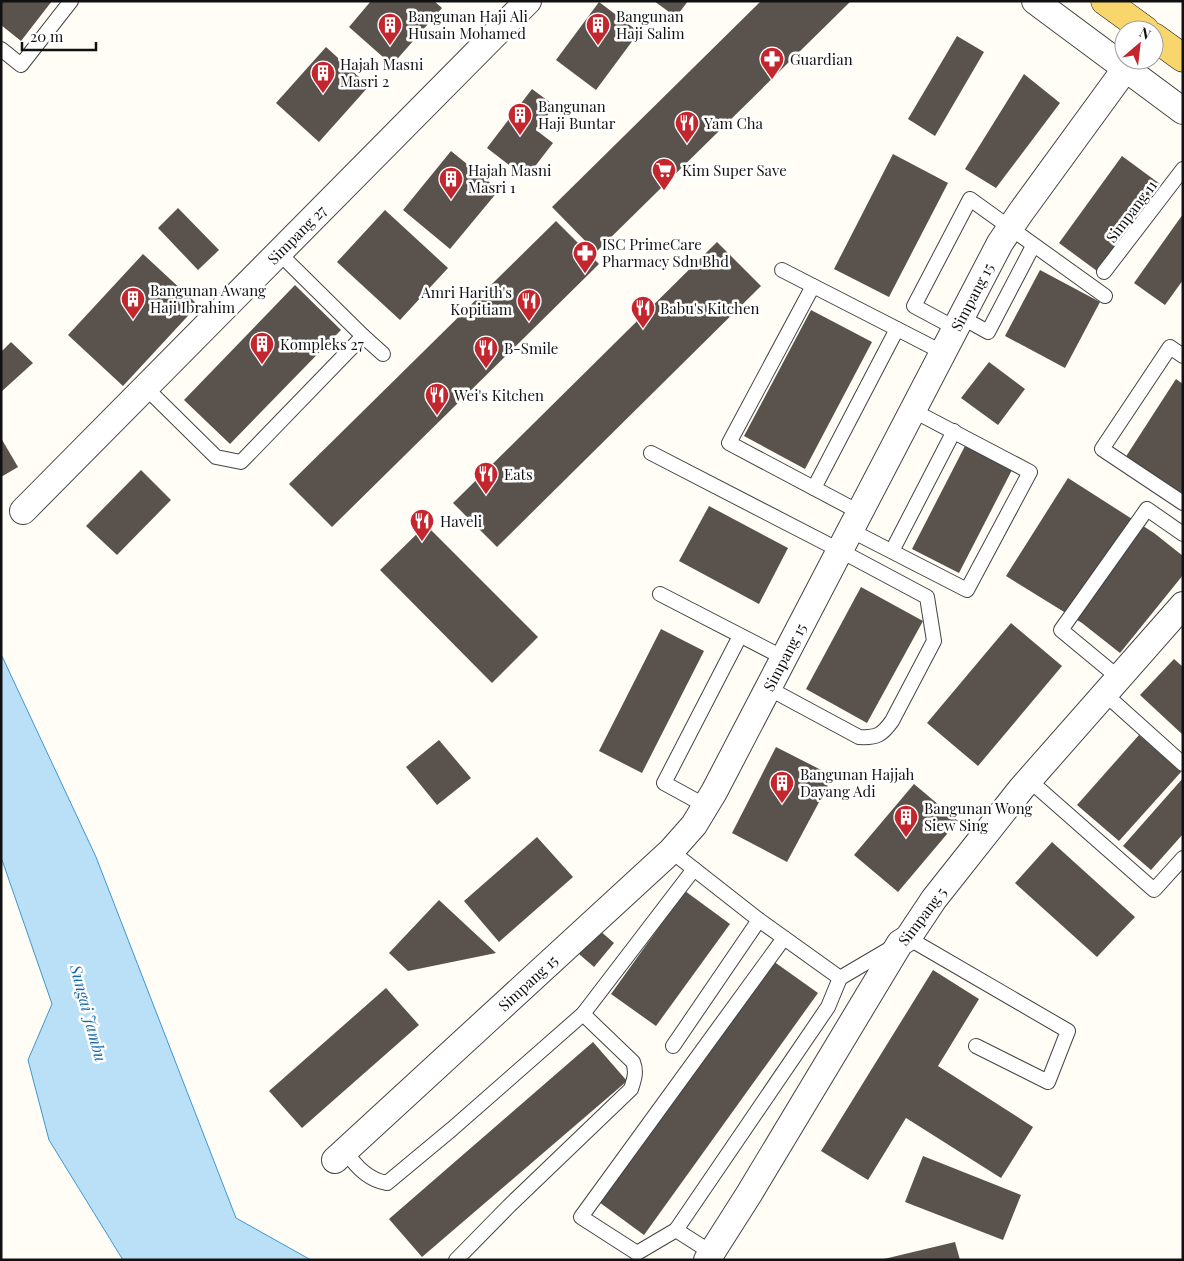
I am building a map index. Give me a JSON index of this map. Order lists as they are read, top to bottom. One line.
{"streets":{"street":["Simpang 27","Simpang 15","Simpang 5"],"lane":["Simpang 11"]},"water":["Sungai Jambu"],"places":{"building":["Bangunan Haji Ali Husain Mohamed","Bangunan Haji Salim","Hajah Masni Masri 2","Bangunan Haji Buntar","Hajah Masni Masri 1","Bangunan Awang Haji Ibrahim","Kompleks 27","Bangunan Hajjah Dayang Adi","Bangunan Wong Siew Sing"],"pharmacy":["Guardian","ISC PrimeCare Pharmacy Sdn Bhd"],"restaurant":["Yam Cha","Amri Harith's Kopitiam","Babu's Kitchen","B-Smile","Wei's Kitchen","Eats","Haveli"],"supermarket":["Kim Super Save"]},"scale_bar":"20 m","north":"top right"}
